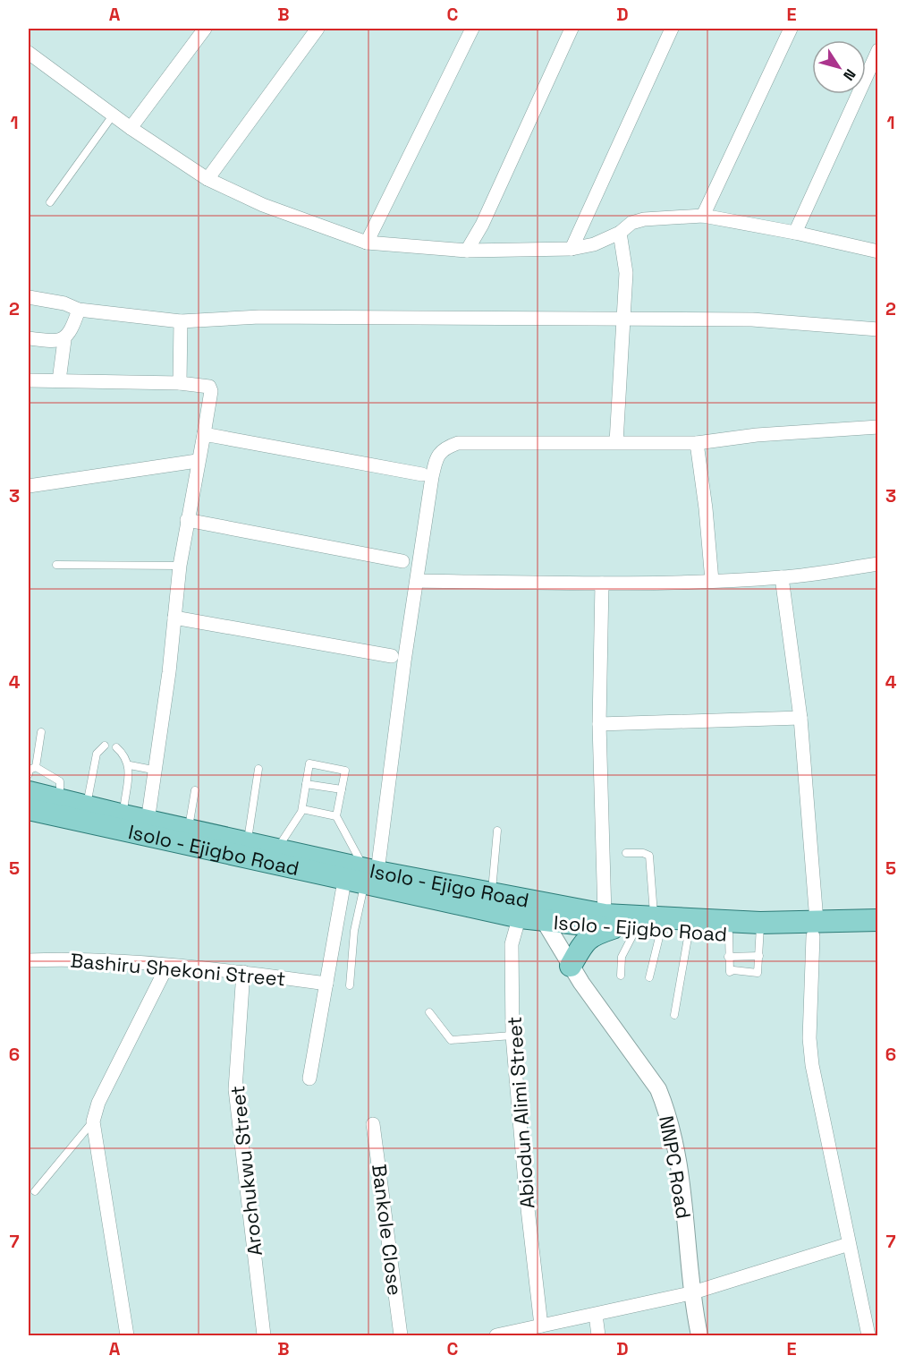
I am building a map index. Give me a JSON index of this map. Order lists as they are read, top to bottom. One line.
{"streets":{"main road":["Isolo - Ejigbo Road","Isolo - Ejigo Road"],"street":["Bashiru Shekoni Street","Abiodun Alimi Street","NNPC Road","Arochukwu Street","Bankole Close"]},"crossings":[["Isolo - Ejigbo Road","Isolo - Ejigo Road"],["Isolo - Ejigbo Road","Abiodun Alimi Street"],["Isolo - Ejigbo Road","NNPC Road"],["Isolo - Ejigo Road","Abiodun Alimi Street"],["Bashiru Shekoni Street","Arochukwu Street"]],"north":"bottom right","grid":{"columns":["A","B","C","D","E"],"rows":["1","2","3","4","5","6","7"]}}
